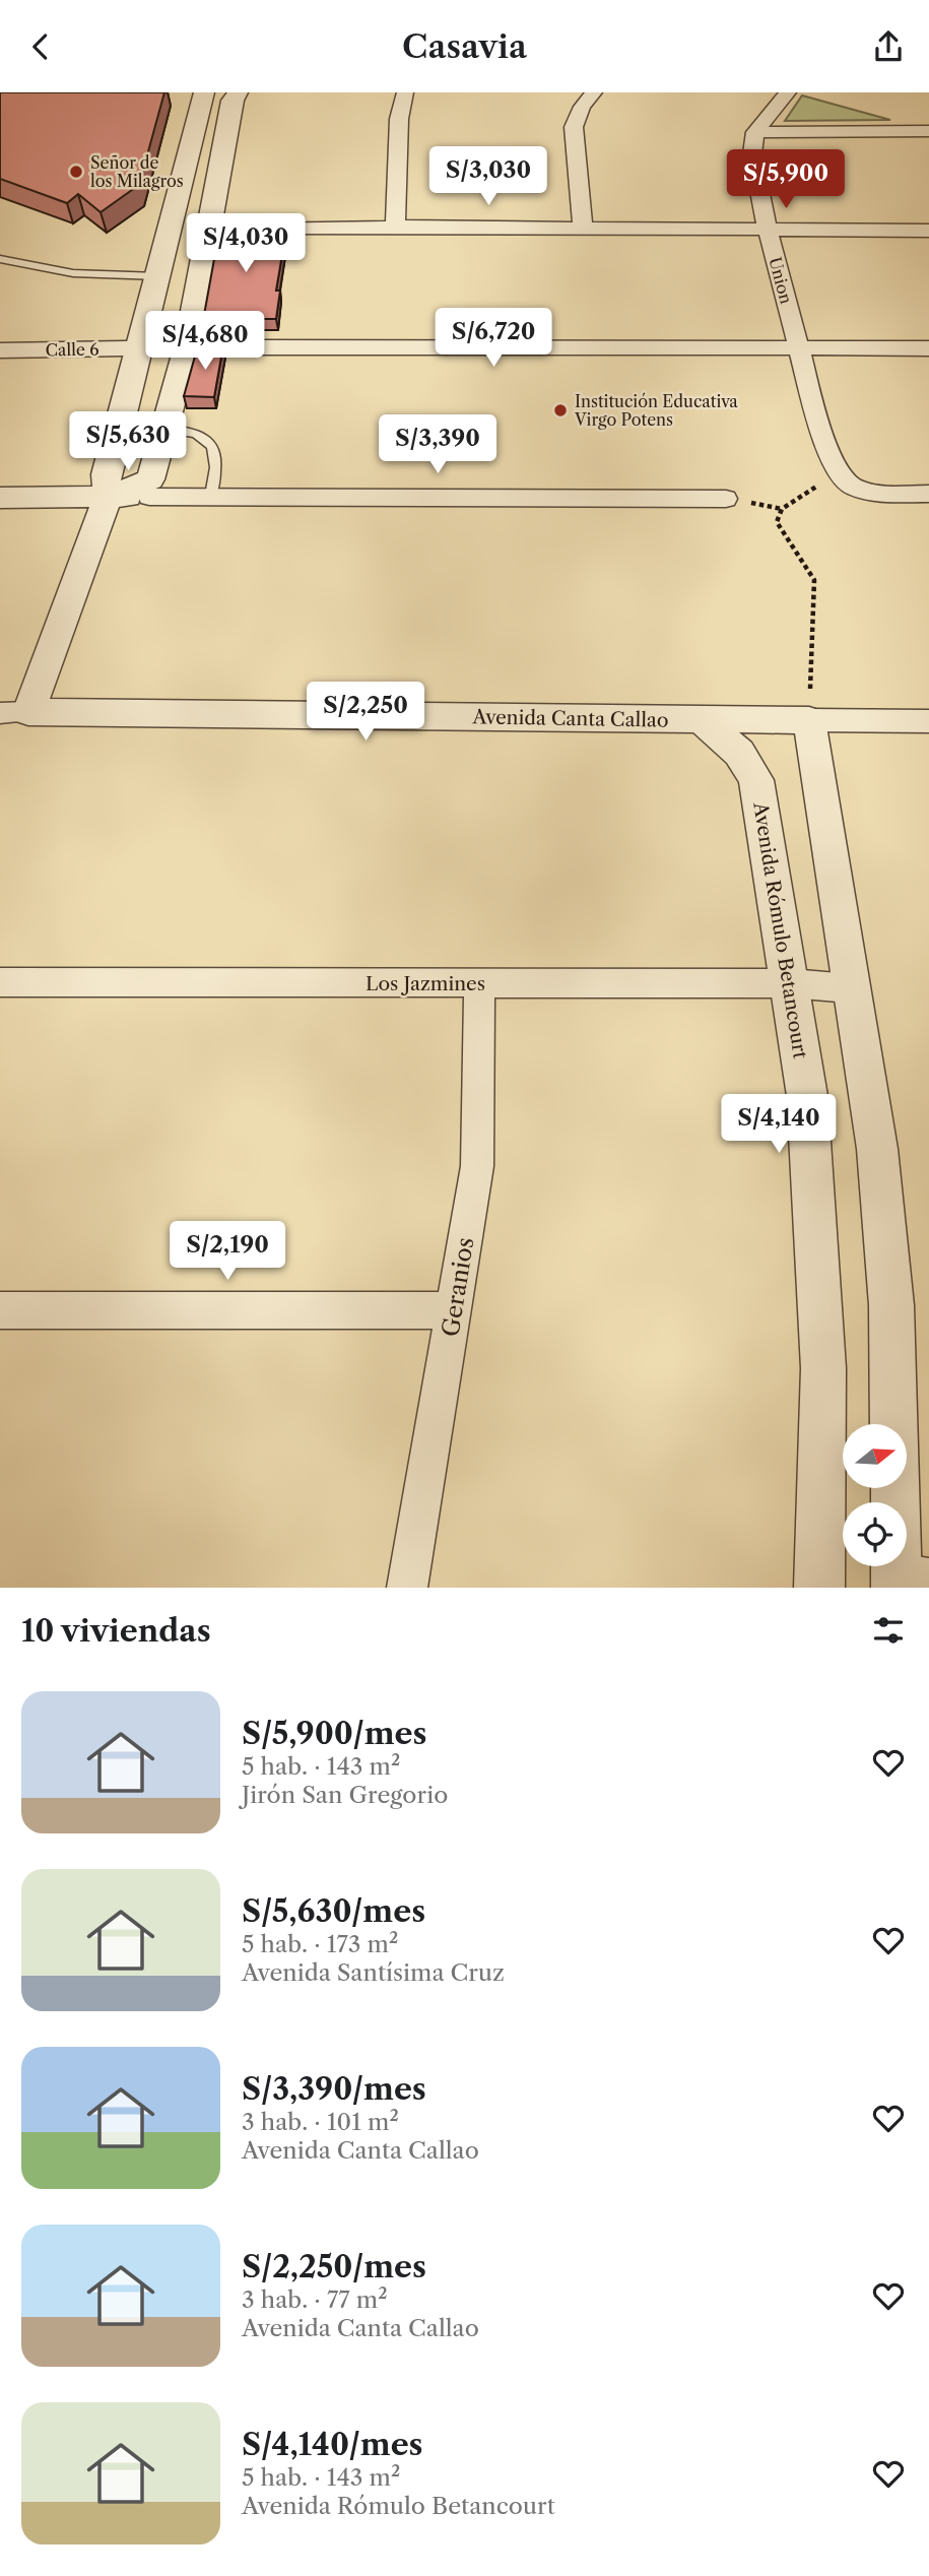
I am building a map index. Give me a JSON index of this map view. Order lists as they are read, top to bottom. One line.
{"streets":{"street":["Union","Calle 6","Avenida Canta Callao","Avenida Rómulo Betancourt","Los Jazmines","Geranios"]},"crossings":[["Union","Calle 6"],["Avenida Canta Callao","Avenida Rómulo Betancourt"],["Avenida Rómulo Betancourt","Los Jazmines"],["Los Jazmines","Geranios"]],"places":["Señor de los Milagros","Institución Educativa Virgo Potens"],"north":"right","page":{"header":"Casavia","price":["S/3,030","S/5,900","S/4,030","S/6,720","S/4,680","S/5,630","S/3,390","S/2,250","S/4,140","S/2,190"],"heading":"10 viviendas","list":[{"name":"S/5,900/mes","note":"5 hab. · 143 m² · Jirón San Gregorio"},{"name":"S/5,630/mes","note":"5 hab. · 173 m² · Avenida Santísima Cruz"},{"name":"S/3,390/mes","note":"3 hab. · 101 m² · Avenida Canta Callao"},{"name":"S/2,250/mes","note":"3 hab. · 77 m² · Avenida Canta Callao"},{"name":"S/4,140/mes","note":"5 hab. · 143 m² · Avenida Rómulo Betancourt"}]}}
